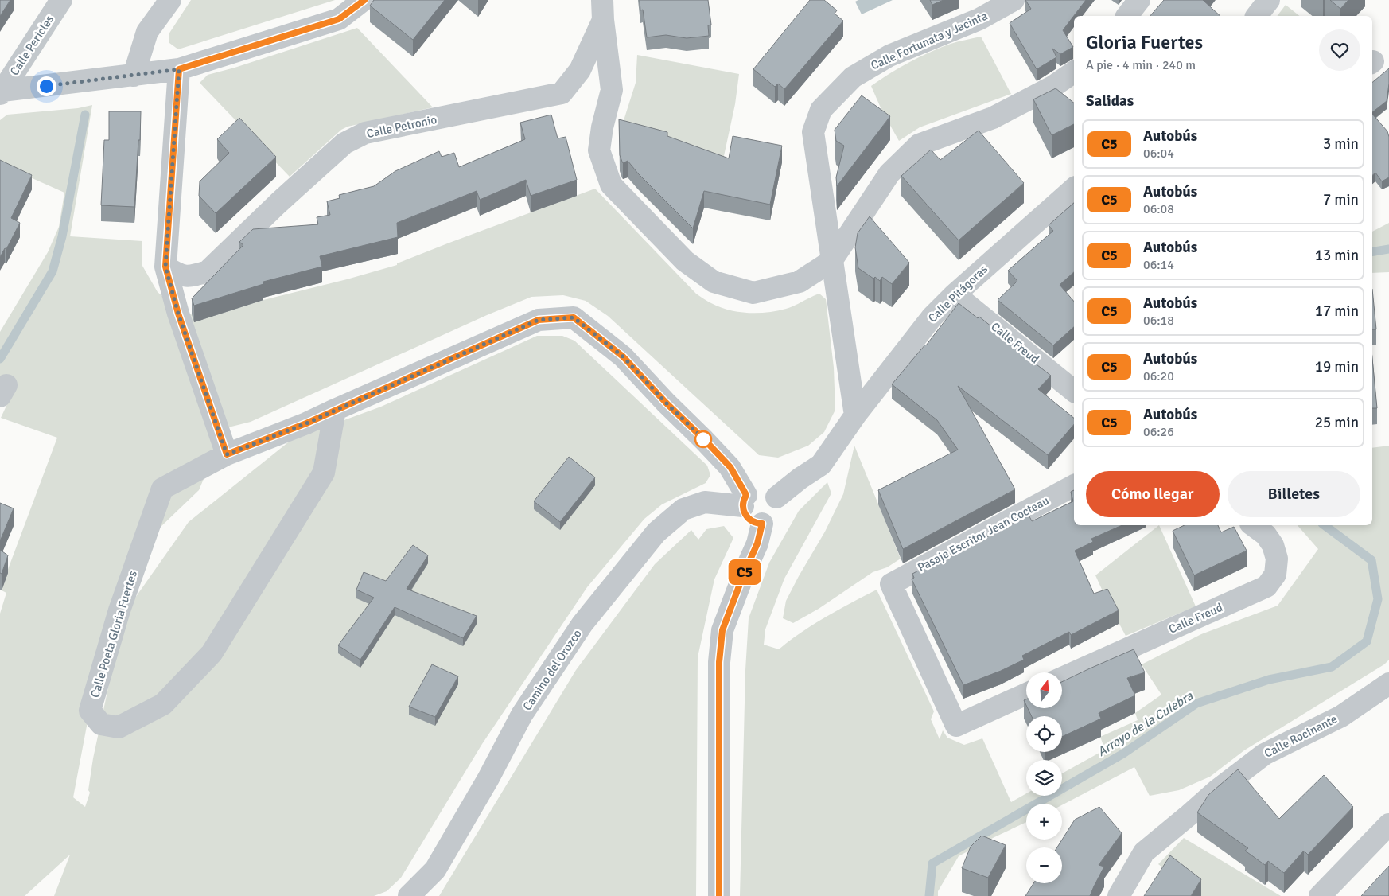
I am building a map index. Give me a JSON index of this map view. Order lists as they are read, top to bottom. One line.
{"streets":{"street":["Calle Fortunata y Jacinta","Calle Pericles","Calle Petronio","Calle Pitágoras","Calle Freud","Pasaje Escritor Jean Cocteau","Calle Poeta Gloria Fuertes","Camino del Orozco","Calle Rocinante"]},"crossings":[["Calle Fortunata y Jacinta","Calle Pitágoras"],["Calle Pitágoras","Calle Freud"],["Calle Poeta Gloria Fuertes","Camino del Orozco"]],"water":["Arroyo de la Culebra"],"lines":["bus line C5"],"north":"top","page":{"on_map":"C5","heading":[["Gloria Fuertes","A pie · 4 min · 240 m"],"Salidas"],"list":[{"mark":"C5","name":"Autobús","note":"06:04","value":"3 min"},{"mark":"C5","name":"Autobús","note":"06:08","value":"7 min"},{"mark":"C5","name":"Autobús","note":"06:14","value":"13 min"},{"mark":"C5","name":"Autobús","note":"06:18","value":"17 min"},{"mark":"C5","name":"Autobús","note":"06:20","value":"19 min"},{"mark":"C5","name":"Autobús","note":"06:26","value":"25 min"}],"buttons":["Cómo llegar","Billetes"],"map_buttons":["+","−"]}}
